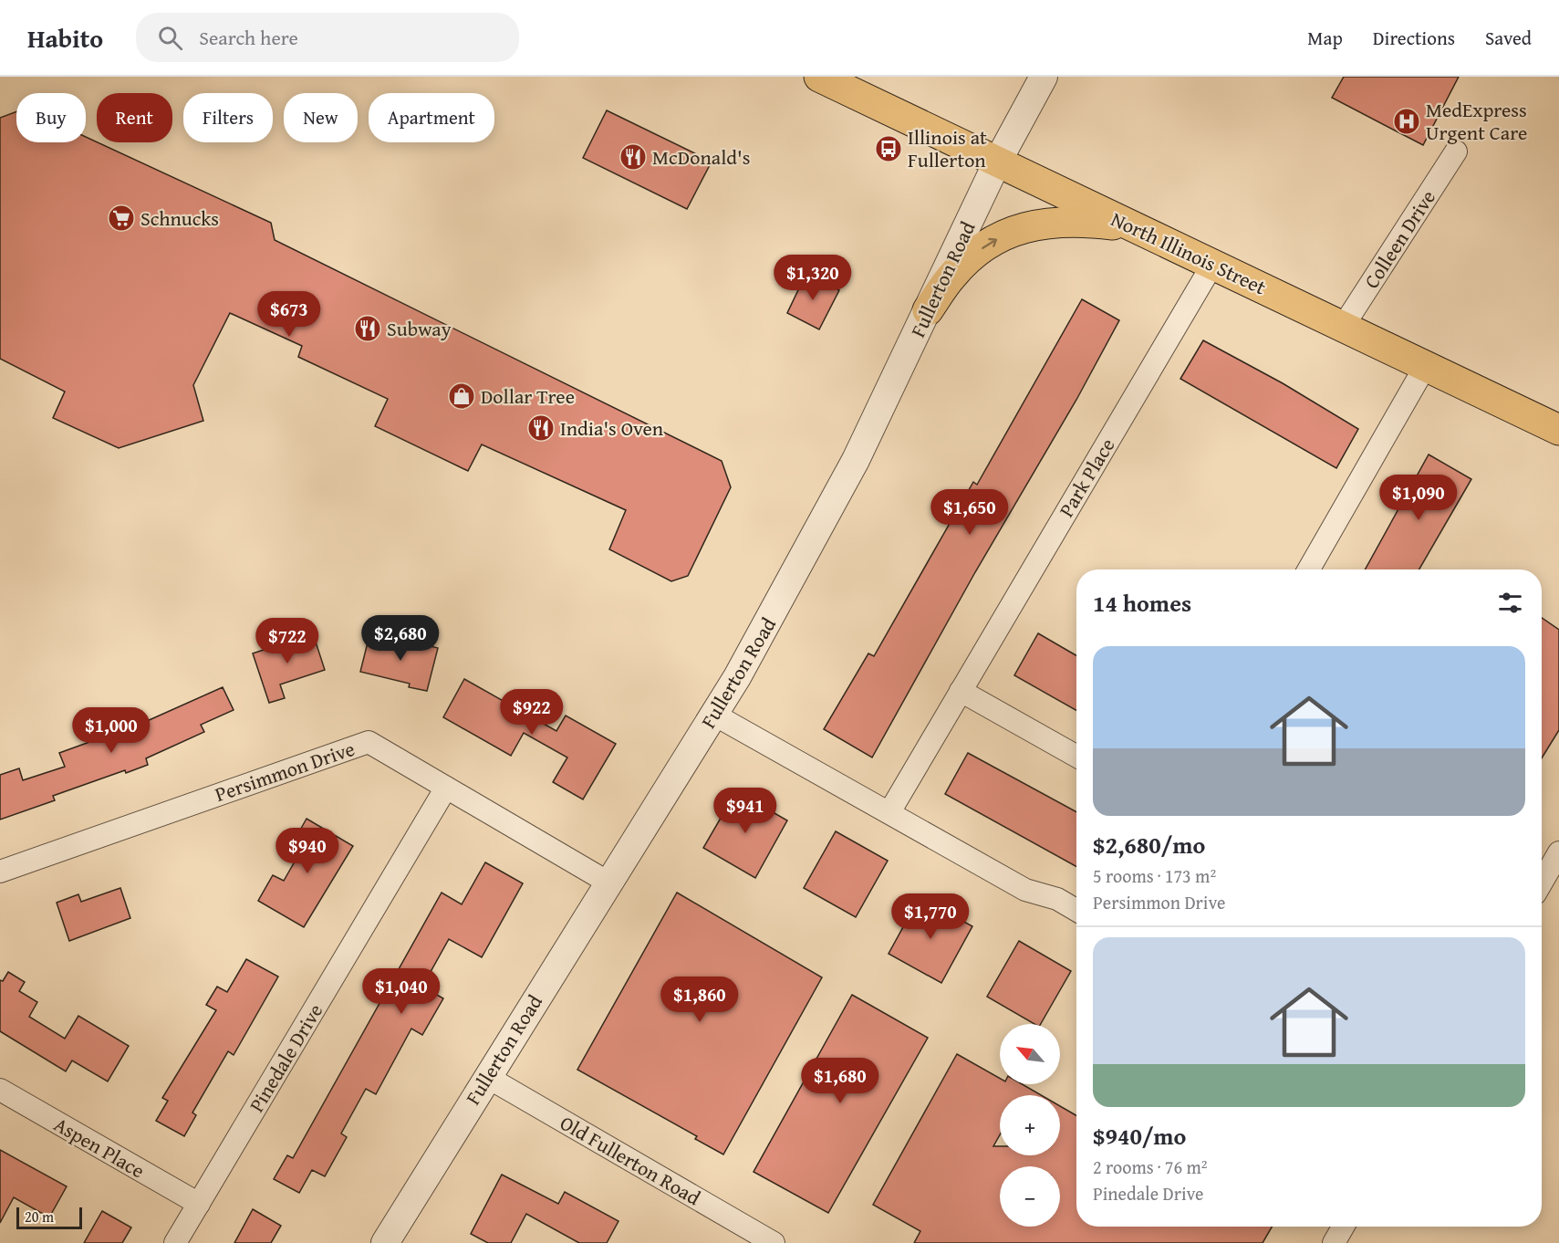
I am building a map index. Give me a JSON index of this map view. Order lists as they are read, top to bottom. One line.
{"streets":{"main road":["North Illinois Street"],"street":["Colleen Drive","Fullerton Road","Park Place","Persimmon Drive","Pinedale Drive","Aspen Place","Old Fullerton Road"]},"crossings":[["Colleen Drive","North Illinois Street"],["North Illinois Street","Fullerton Road"],["North Illinois Street","Park Place"],["Fullerton Road","Persimmon Drive"],["Fullerton Road","Old Fullerton Road"],["Persimmon Drive","Pinedale Drive"],["Pinedale Drive","Aspen Place"]],"places":{"hospital":["MedExpress Urgent Care"],"bus stop":["Illinois at Fullerton"],"restaurant":["McDonald's","Subway","India's Oven"],"supermarket":["Schnucks"],"shop":["Dollar Tree"]},"scale_bar":"20 m","north":"top left","page":{"header":"Habito","search":"Search here","nav":["Map","Directions","Saved"],"chip":["Buy","Rent","Filters","New","Apartment"],"price":["$1,320","$673","$1,090","$1,650","$2,680","$722","$922","$1,000","$941","$940","$1,770","$1,040","$1,860","$1,680"],"heading":"14 homes","list":[{"name":"$2,680/mo","note":"5 rooms · 173 m² · Persimmon Drive"},{"name":"$940/mo","note":"2 rooms · 76 m² · Pinedale Drive"}],"map_buttons":["+","−"],"scale":"20 m"}}
